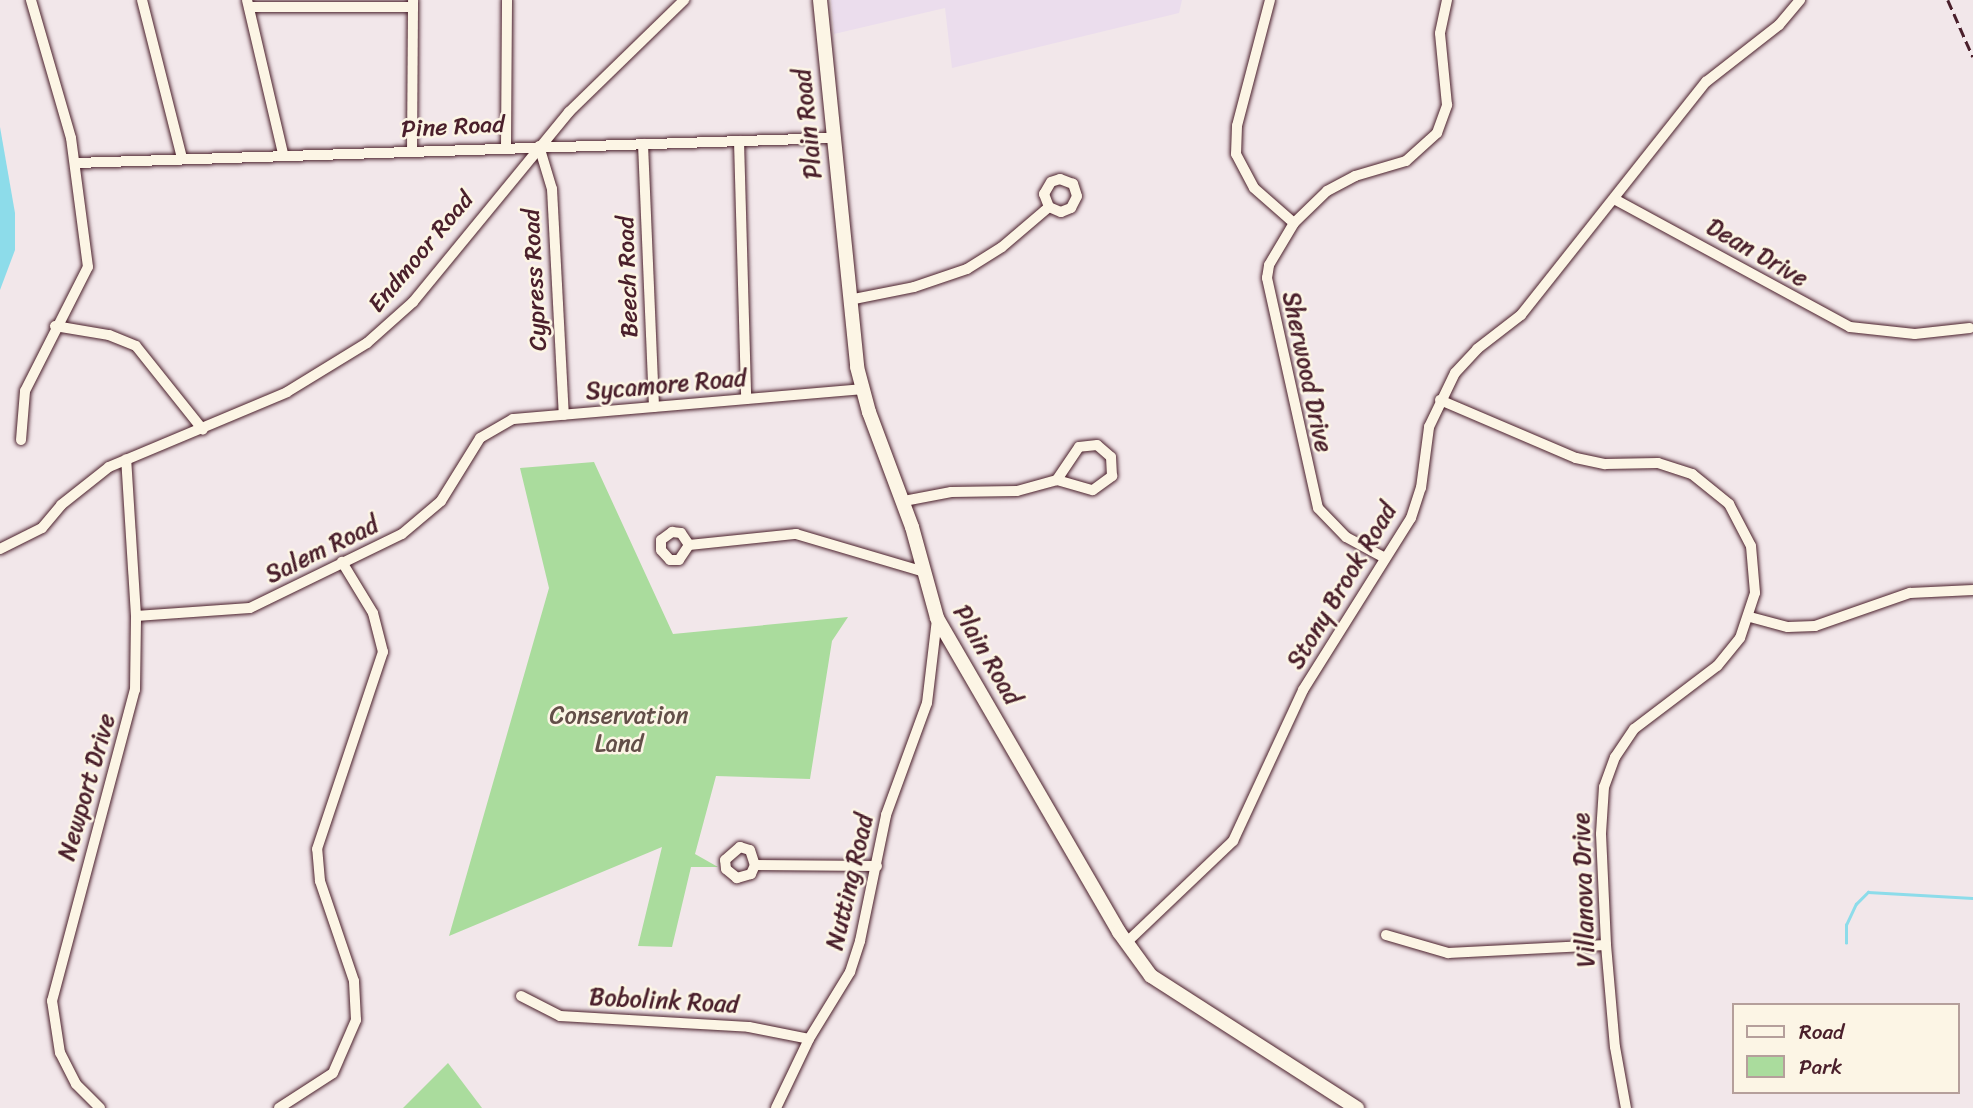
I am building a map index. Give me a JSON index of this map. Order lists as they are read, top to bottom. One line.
{"streets":{"main road":["Plain Road"],"street":["Pine Road","Endmoor Road","Dean Drive","Beech Road","Cypress Road","Sherwood Drive","Sycamore Road","Salem Road","Stony Brook Road","Newport Drive","Nutting Road","Villanova Drive","Bobolink Road"]},"crossings":[["Plain Road","Pine Road"],["Plain Road","Sycamore Road"],["Plain Road","Stony Brook Road"],["Plain Road","Nutting Road"],["Pine Road","Endmoor Road"],["Pine Road","Beech Road"],["Pine Road","Cypress Road"],["Endmoor Road","Cypress Road"],["Endmoor Road","Newport Drive"],["Dean Drive","Stony Brook Road"],["Beech Road","Sycamore Road"],["Cypress Road","Sycamore Road"],["Sherwood Drive","Stony Brook Road"],["Sycamore Road","Salem Road"],["Salem Road","Newport Drive"],["Stony Brook Road","Villanova Drive"],["Nutting Road","Bobolink Road"]],"parks":["Conservation Land"],"legend":["Road","Park"]}
